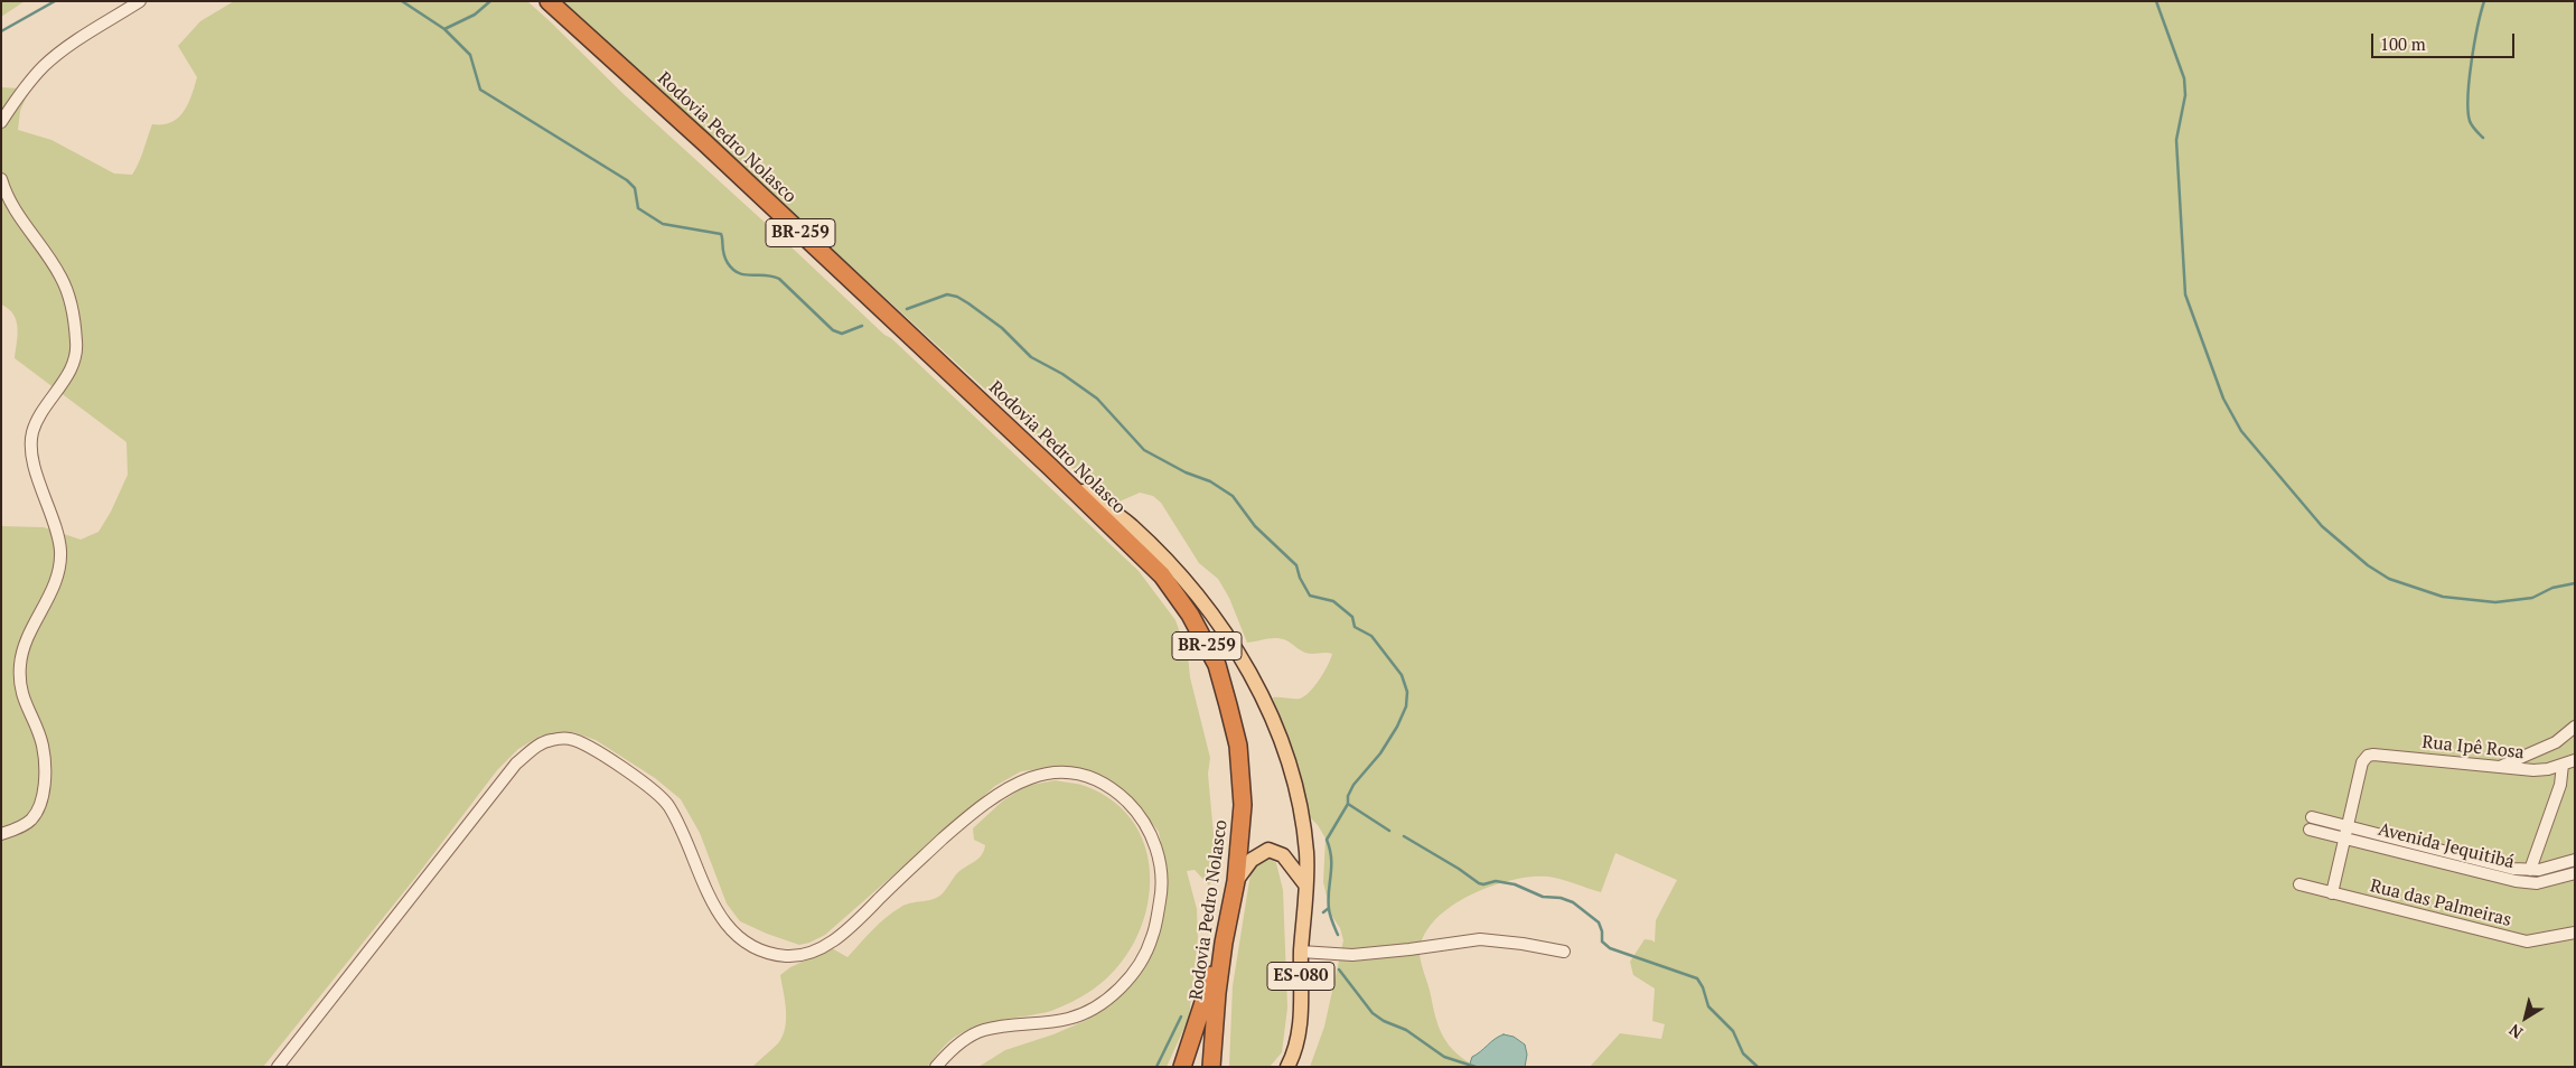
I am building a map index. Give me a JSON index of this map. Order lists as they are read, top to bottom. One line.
{"streets":{"highway":["Rodovia Pedro Nolasco","BR-259"],"main road":["ES-080"],"street":["Rua Ipê Rosa","Avenida Jequitibá","Rua das Palmeiras"]},"crossings":[["Rua Ipê Rosa","Avenida Jequitibá"]],"scale_bar":"100 m","north":"bottom left"}
